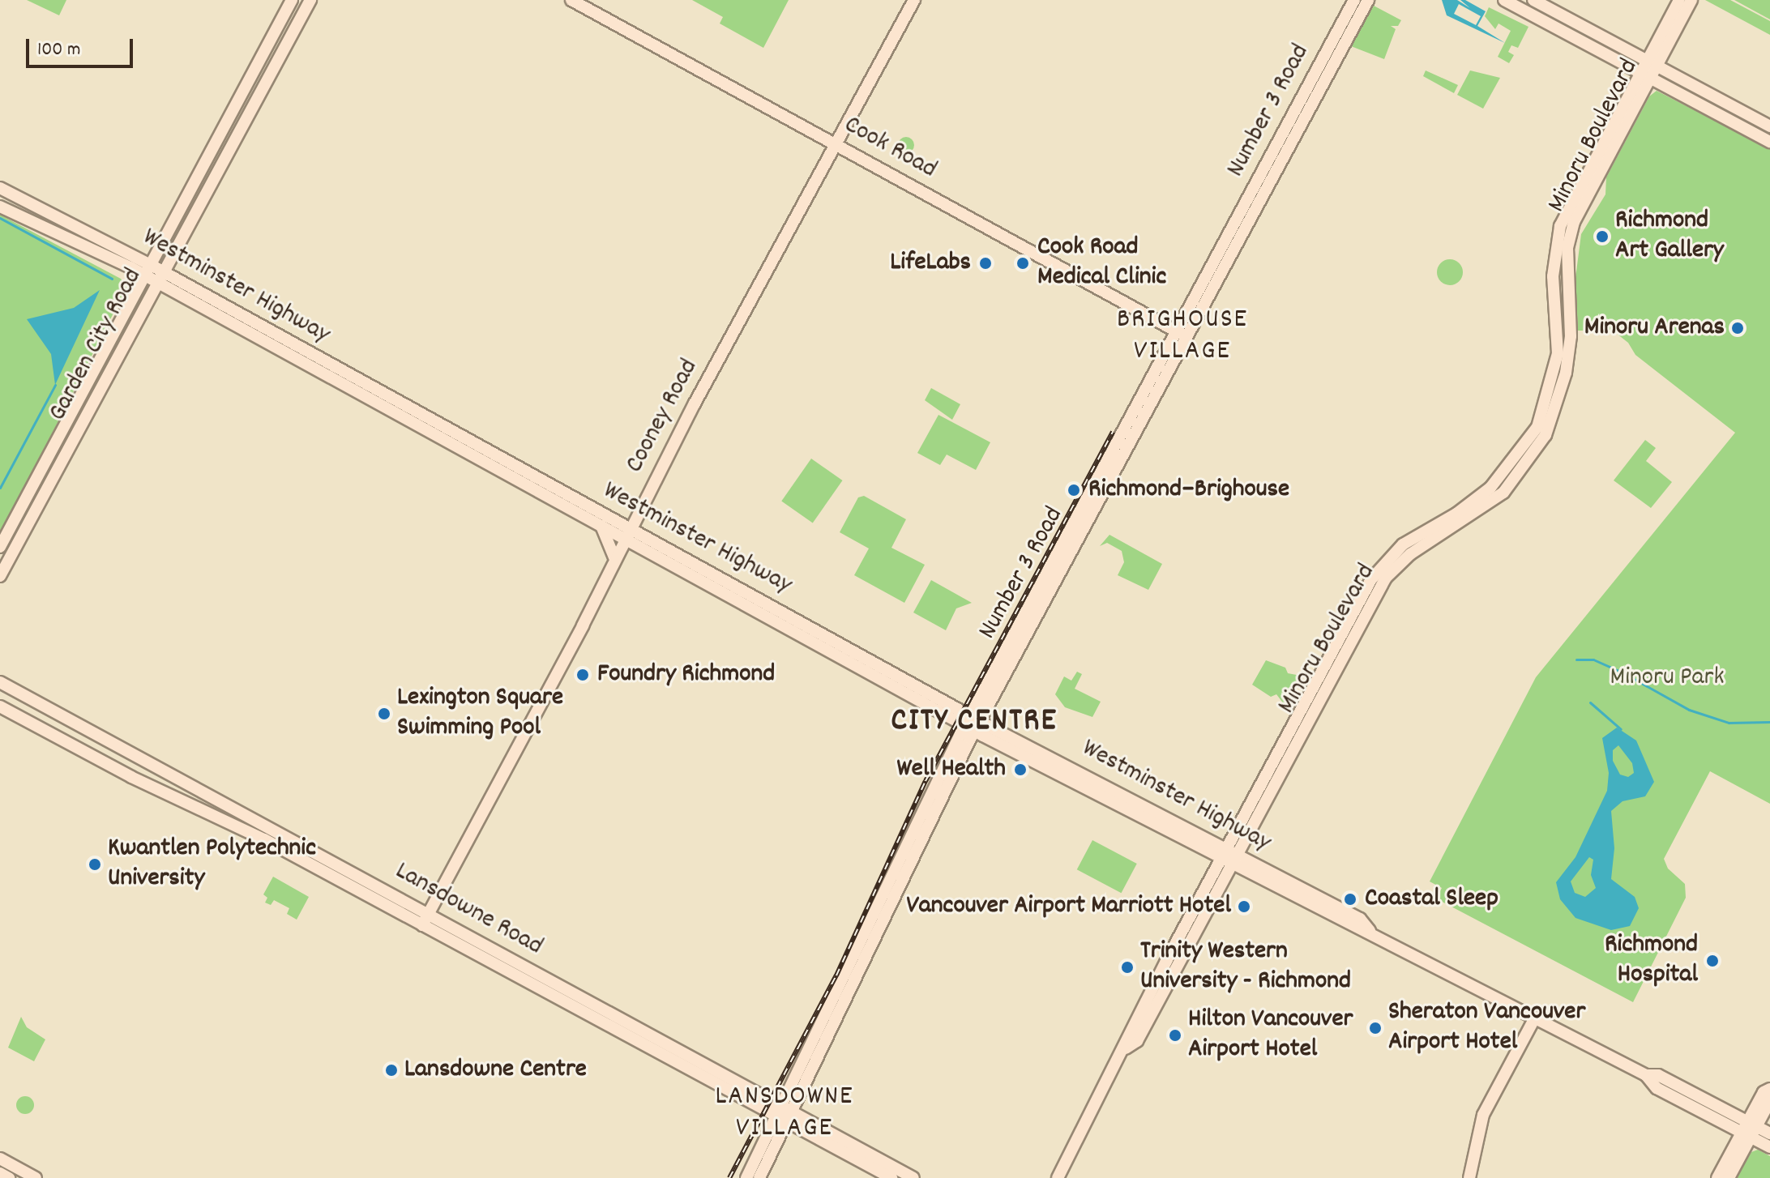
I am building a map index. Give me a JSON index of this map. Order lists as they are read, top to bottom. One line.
{"streets":{"main road":["Number 3 Road","Minoru Boulevard","Cook Road","Westminster Highway","Garden City Road","Cooney Road","Lansdowne Road"]},"crossings":[["Number 3 Road","Cook Road"],["Number 3 Road","Westminster Highway"],["Number 3 Road","Lansdowne Road"],["Minoru Boulevard","Westminster Highway"],["Cook Road","Cooney Road"],["Westminster Highway","Garden City Road"],["Westminster Highway","Cooney Road"],["Cooney Road","Lansdowne Road"]],"districts":["BRIGHOUSE VILLAGE","CITY CENTRE","LANSDOWNE VILLAGE"],"parks":["Minoru Park"],"places":["Richmond Art Gallery","LifeLabs","Cook Road Medical Clinic","Minoru Arenas","Richmond–Brighouse","Foundry Richmond","Lexington Square Swimming Pool","Well Health","Kwantlen Polytechnic University","Coastal Sleep","Vancouver Airport Marriott Hotel","Richmond Hospital","Trinity Western University - Richmond","Sheraton Vancouver Airport Hotel","Hilton Vancouver Airport Hotel","Lansdowne Centre"],"scale_bar":"100 m"}
